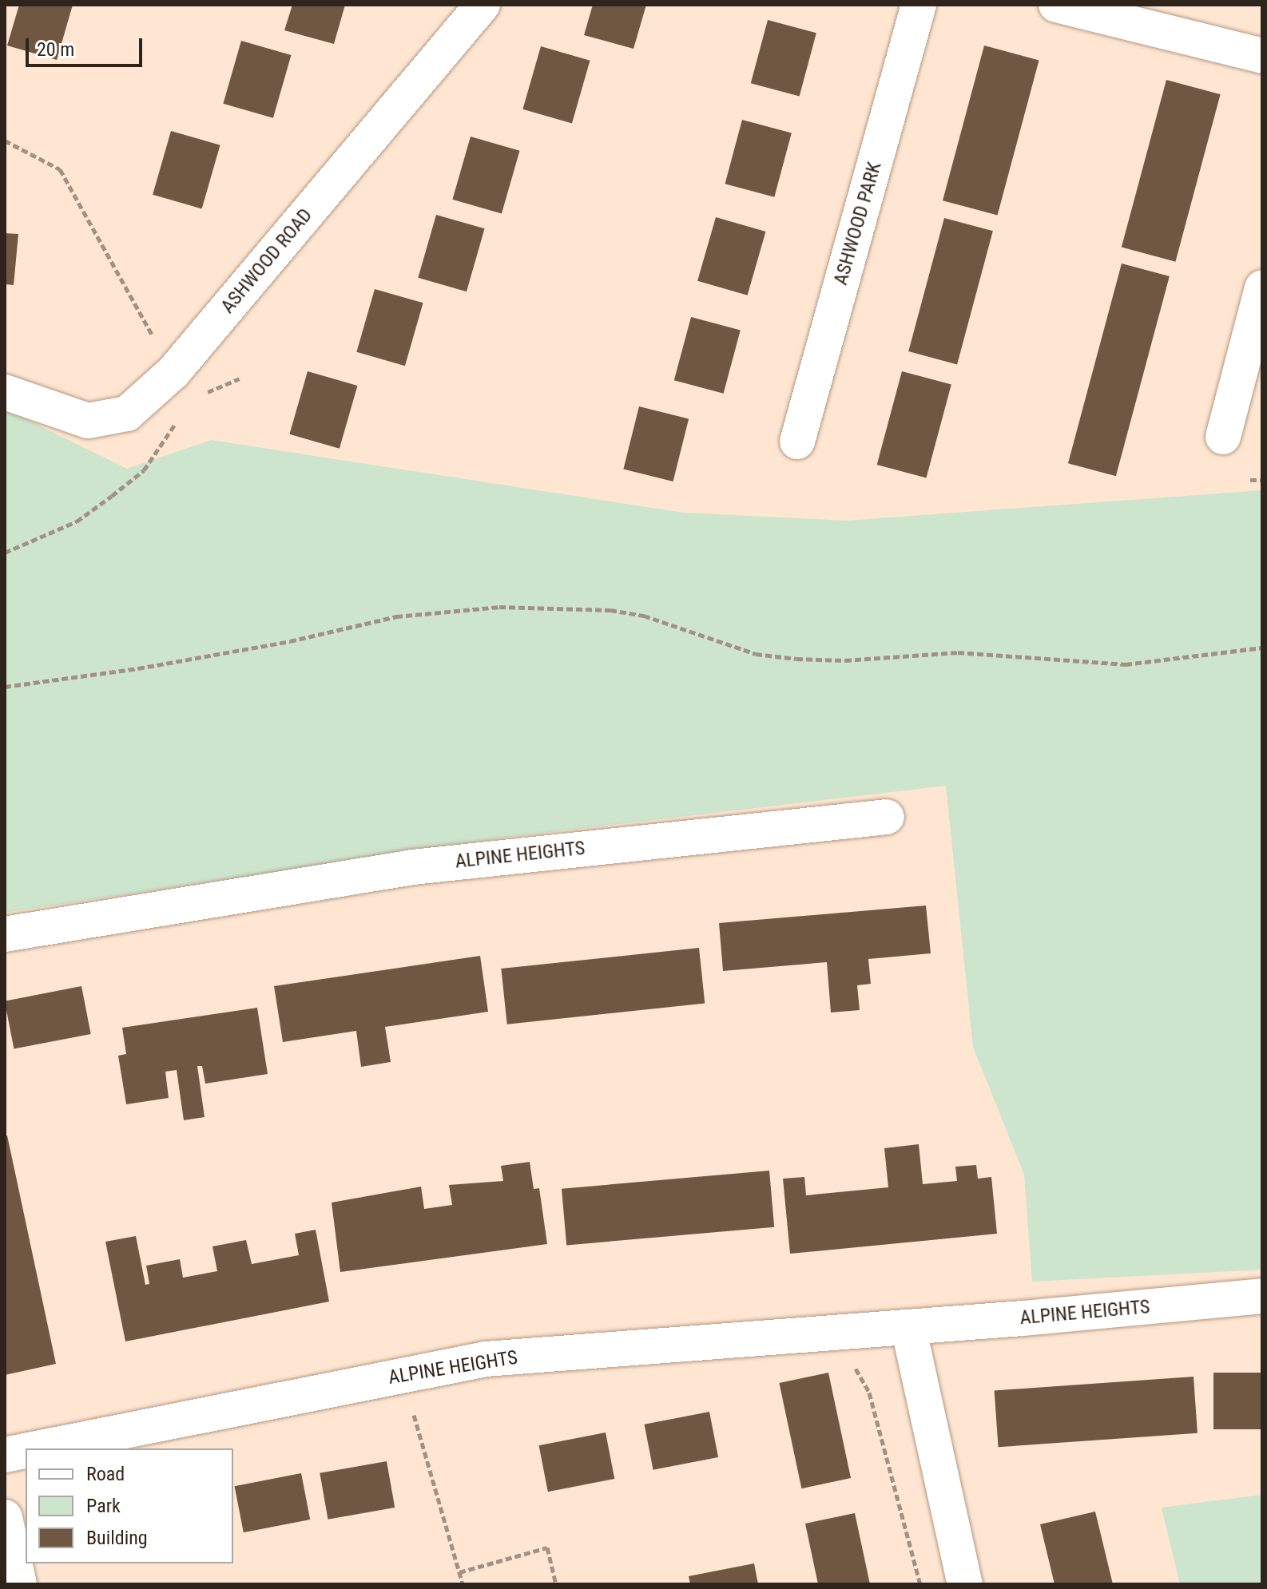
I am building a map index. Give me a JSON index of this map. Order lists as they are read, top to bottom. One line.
{"streets":{"street":["ASHWOOD PARK","ASHWOOD ROAD","ALPINE HEIGHTS"]},"legend":["Road","Park","Building"],"scale_bar":"20 m"}
